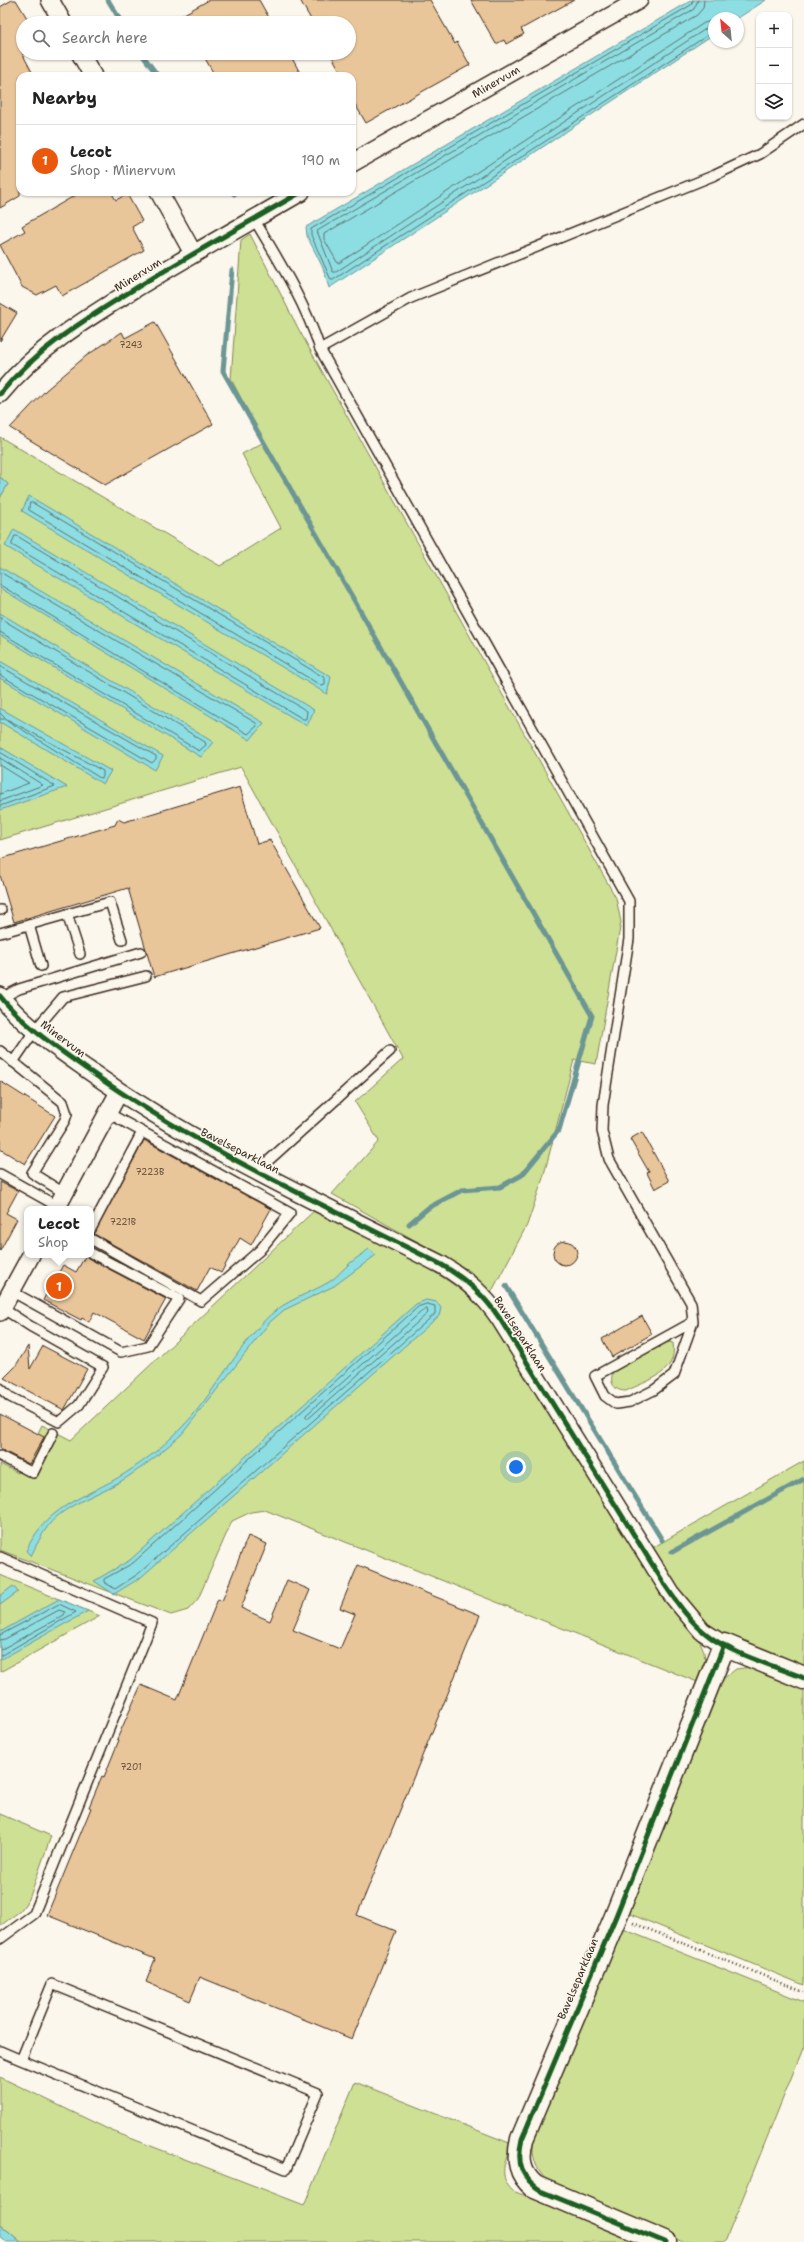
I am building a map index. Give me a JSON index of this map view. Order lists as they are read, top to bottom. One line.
{"streets":{"street":["Minervum","Bavelseparklaan"]},"crossings":[["Minervum","Bavelseparklaan"]],"house_numbers":["7243","7223B","7221B","7201"],"north":"top left","page":{"map_buttons":["+","−"],"search":"Search here","heading":"Nearby","list":[{"mark":"1","name":"Lecot","note":"Shop · Minervum","value":"190 m"}],"popup":["Lecot","Shop"],"pins":"1"}}
